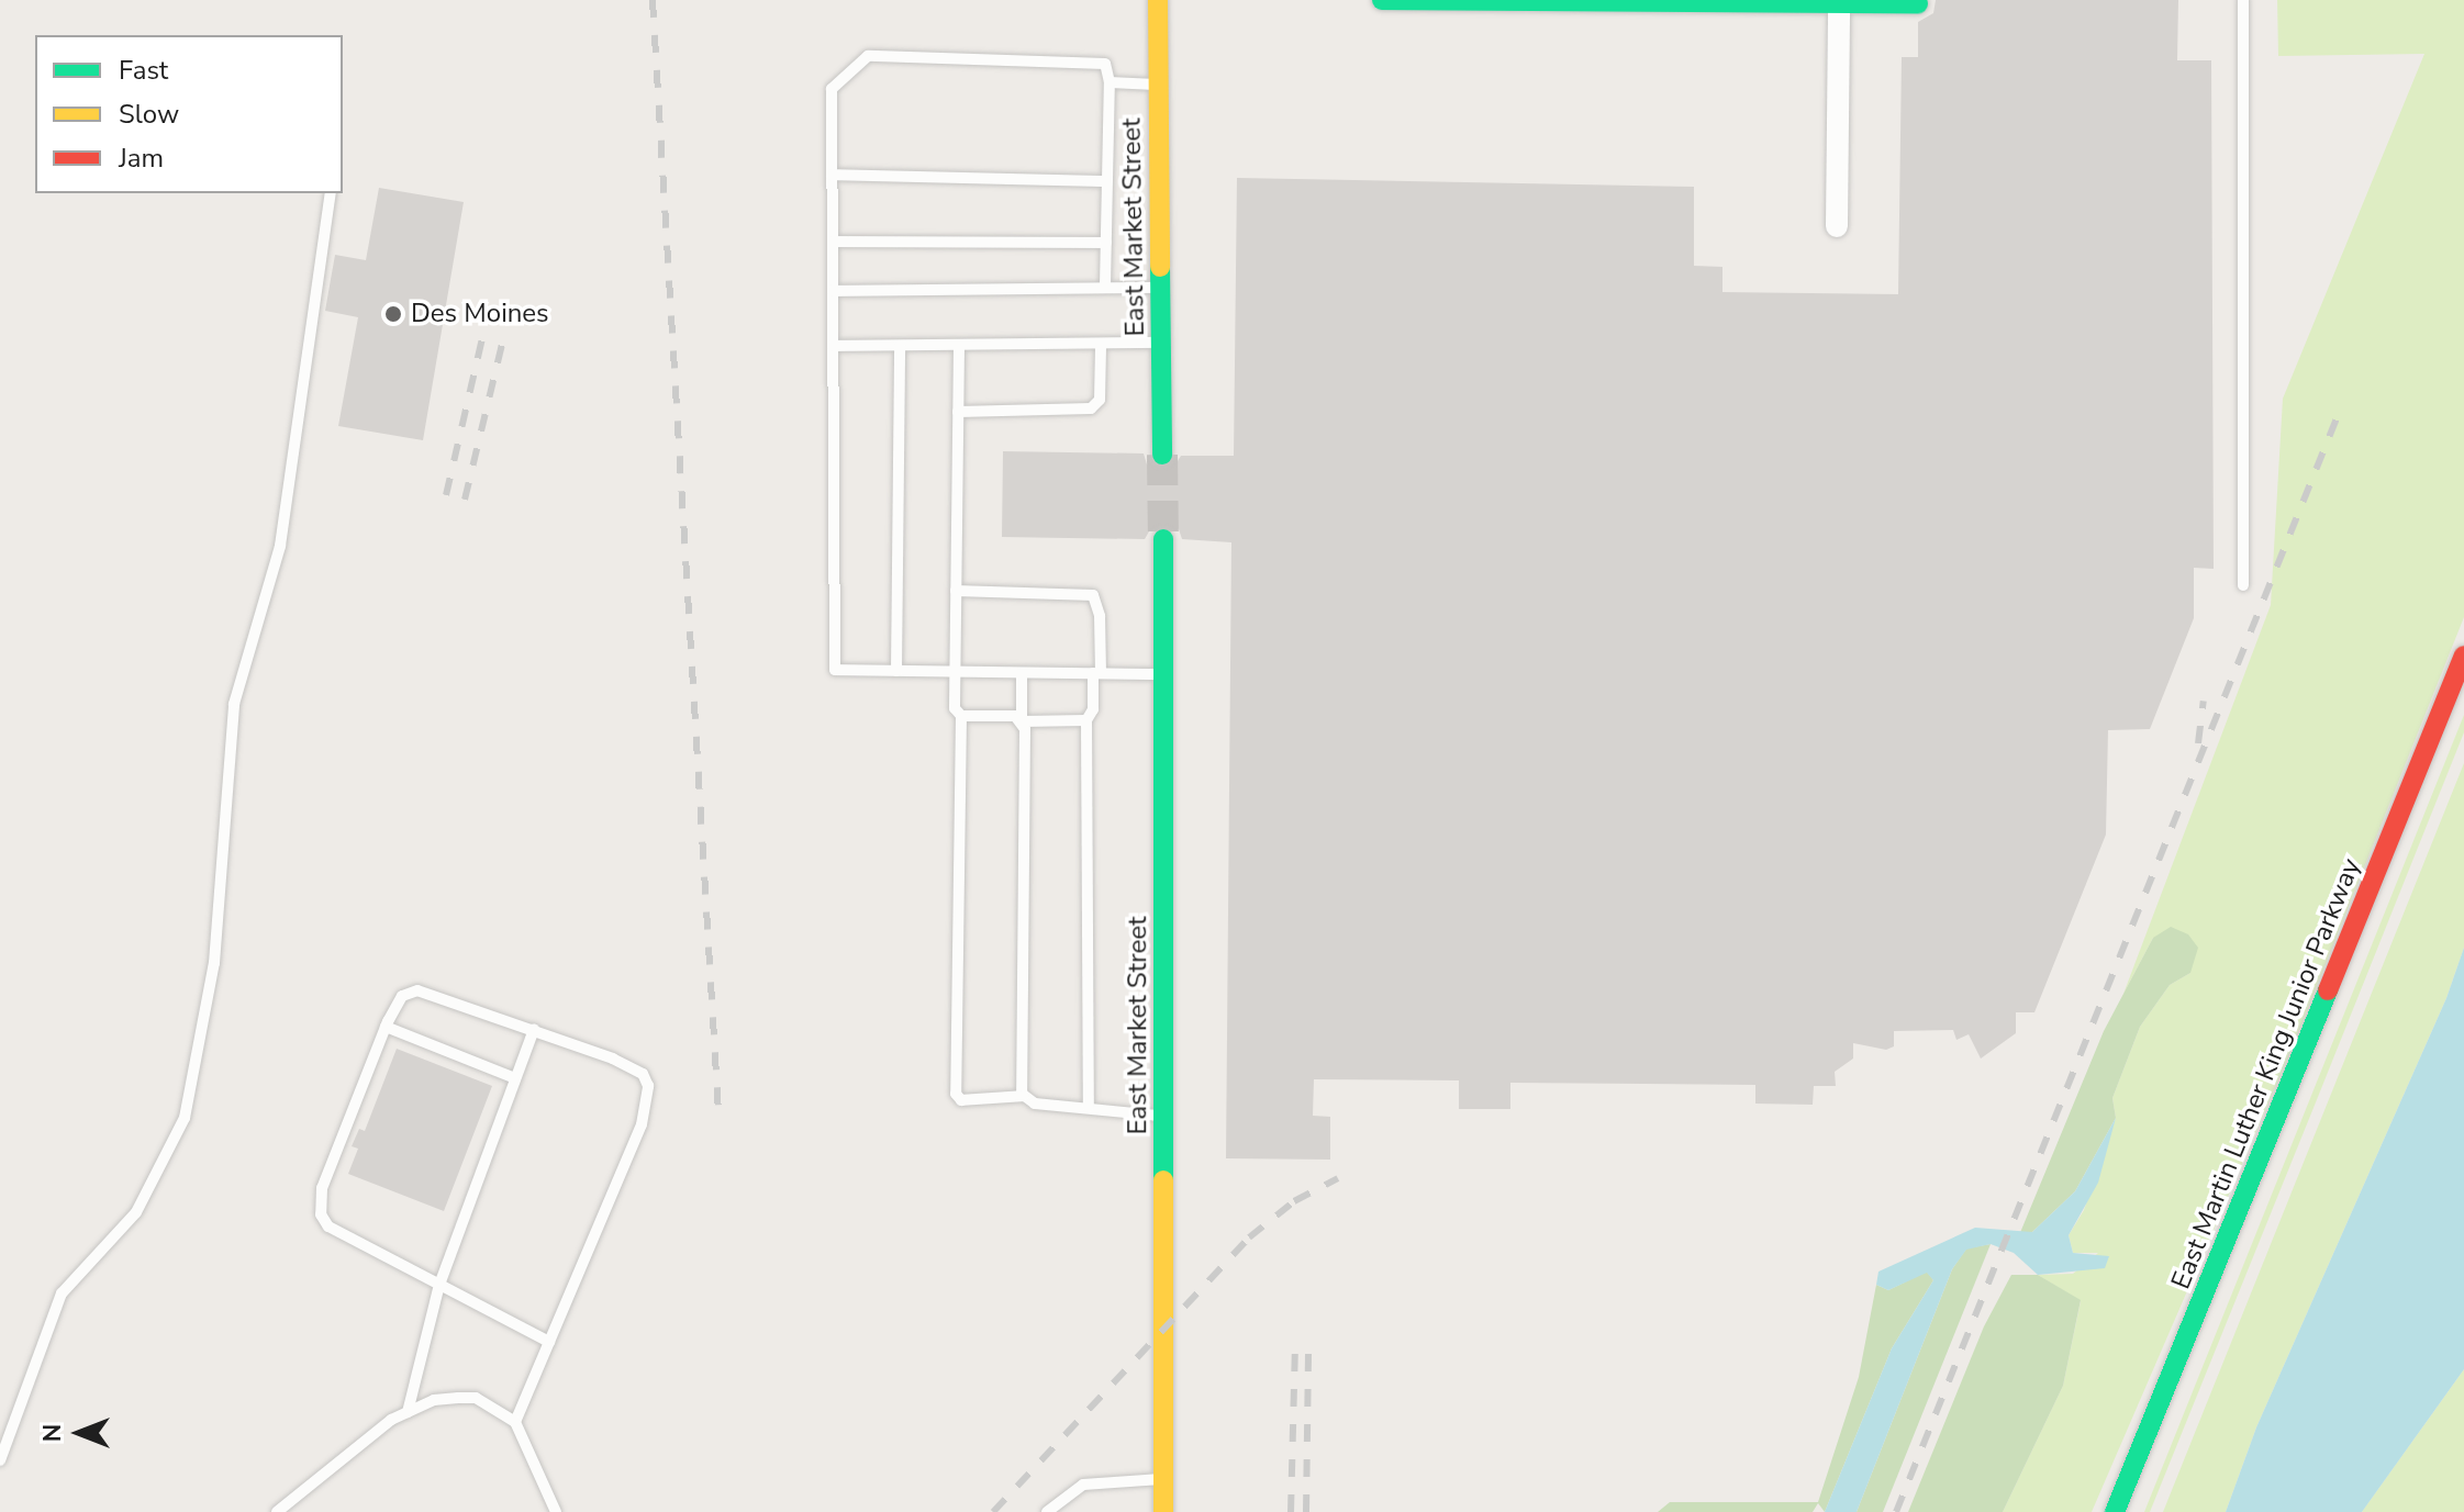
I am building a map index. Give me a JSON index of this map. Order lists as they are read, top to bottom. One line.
{"streets":{"street":["East Market Street","East Martin Luther King Junior Parkway"]},"places":["Des Moines"],"legend":["Fast","Slow","Jam"],"north":"left"}
